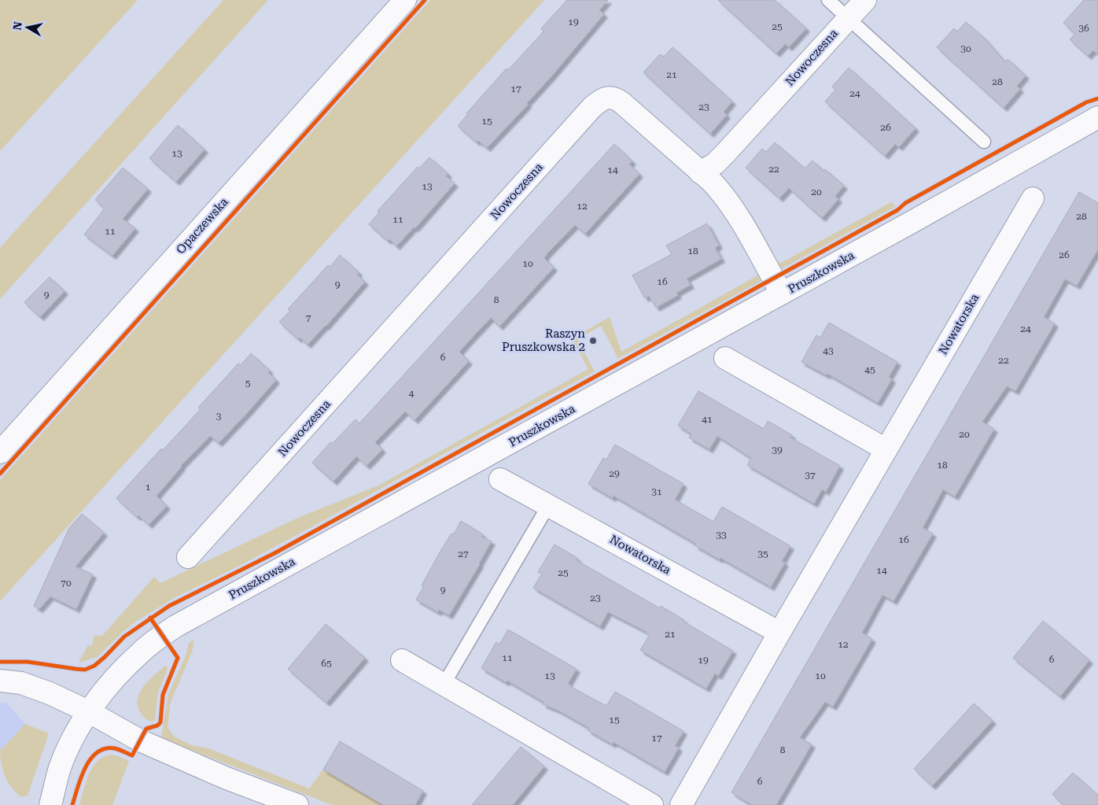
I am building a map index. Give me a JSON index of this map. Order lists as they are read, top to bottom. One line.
{"streets":{"street":["Nowoczesna","Opaczewska","Pruszkowska","Nowatorska"]},"places":["Raszyn Pruszkowska 2"],"house_numbers":["19","25","36","30","21","28","17","24","23","15","26","13","22","14","13","20","12","28","11","11","18","26","10","16","9","9","8","7","24","43","6","22","45","5","4","3","41","20","39","18","29","37","1","31","33","16","27","35","14","25","70","9","23","21","12","11","6","19","65","13","10","15","17","8","6"],"north":"left"}
